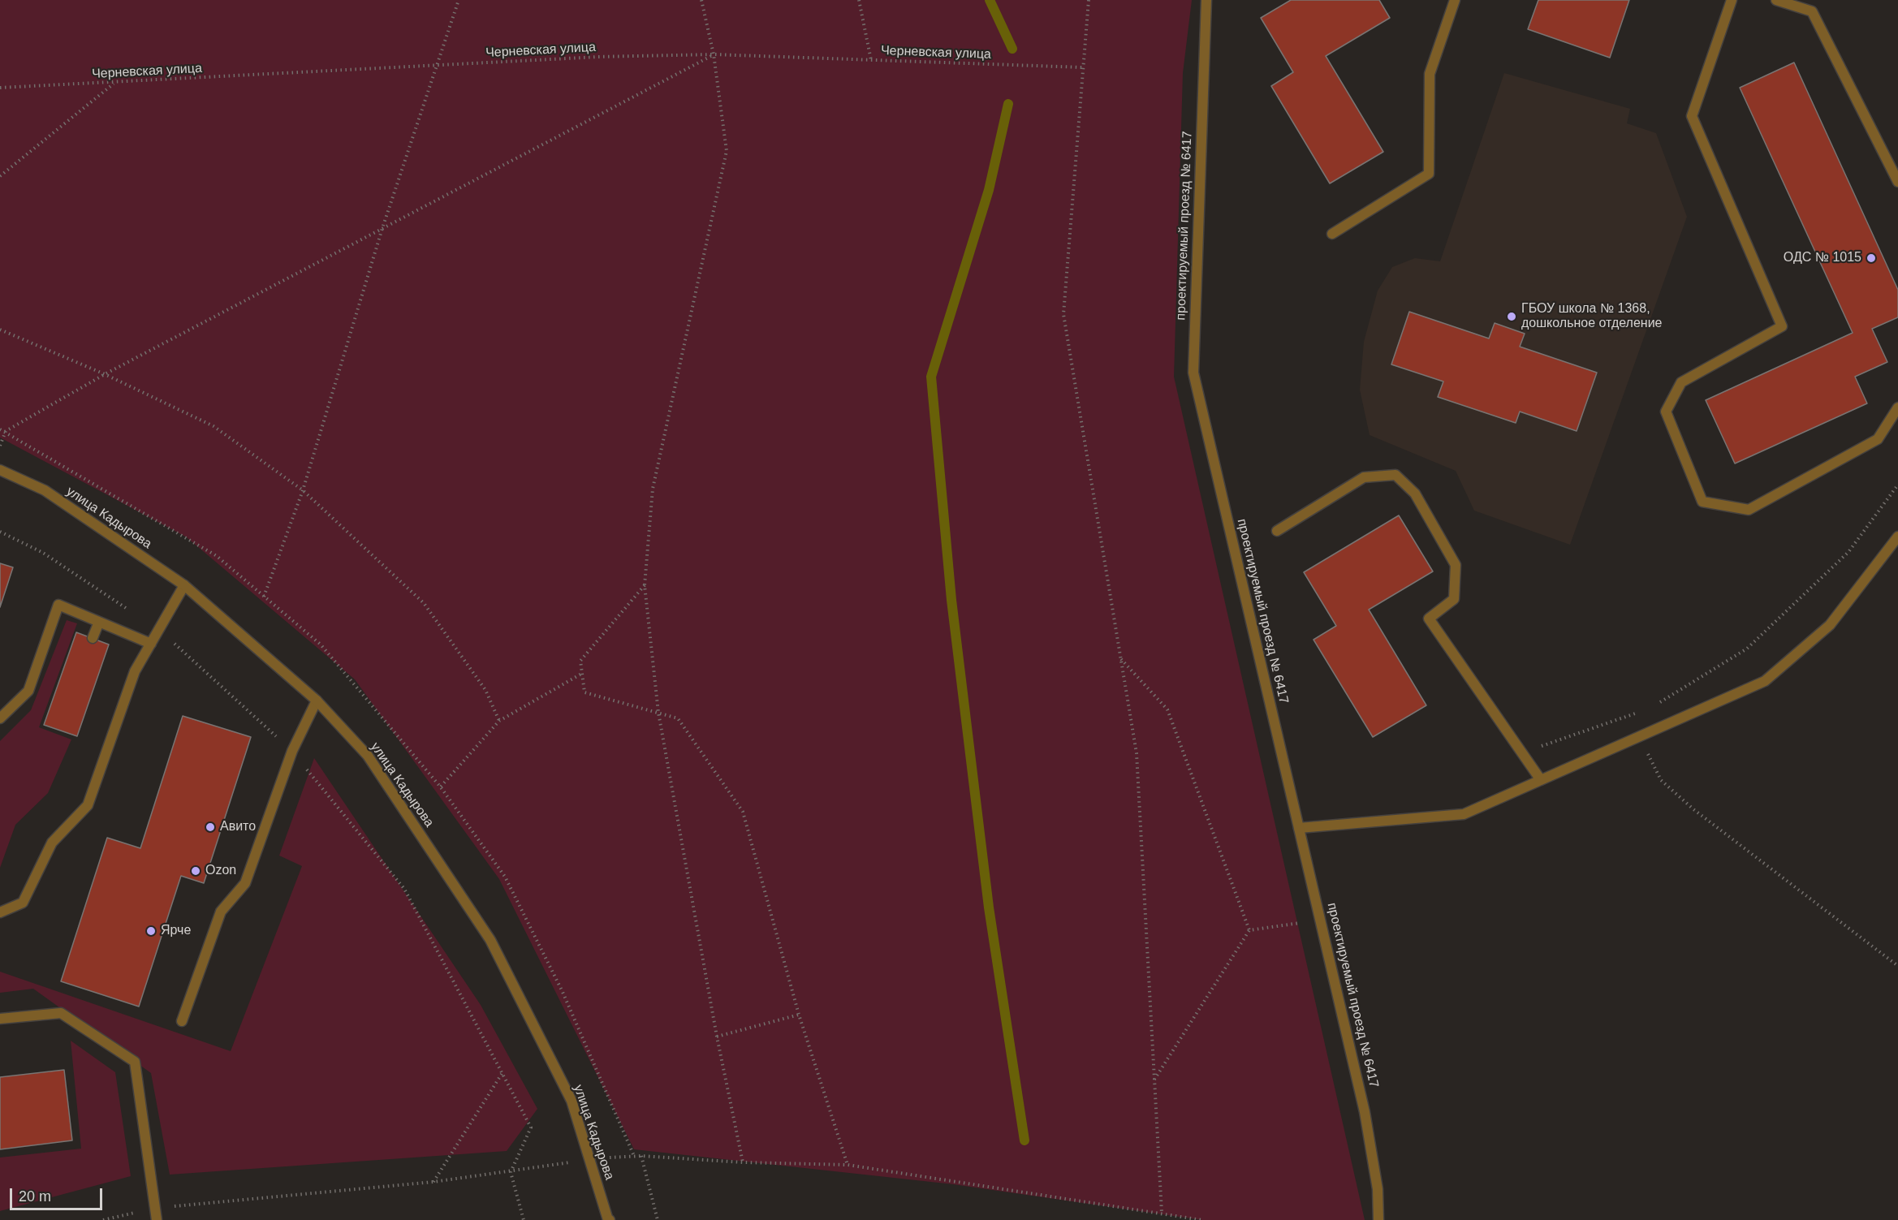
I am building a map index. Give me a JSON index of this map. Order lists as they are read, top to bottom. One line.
{"streets":{"street":["проектируемый проезд № 6417","улица Кадырова"],"path":["Черневская улица"]},"places":["ОДС № 1015","ГБОУ школа № 1368, дошкольное отделение","Авито","Ozon","Ярче"],"scale_bar":"20 m"}
